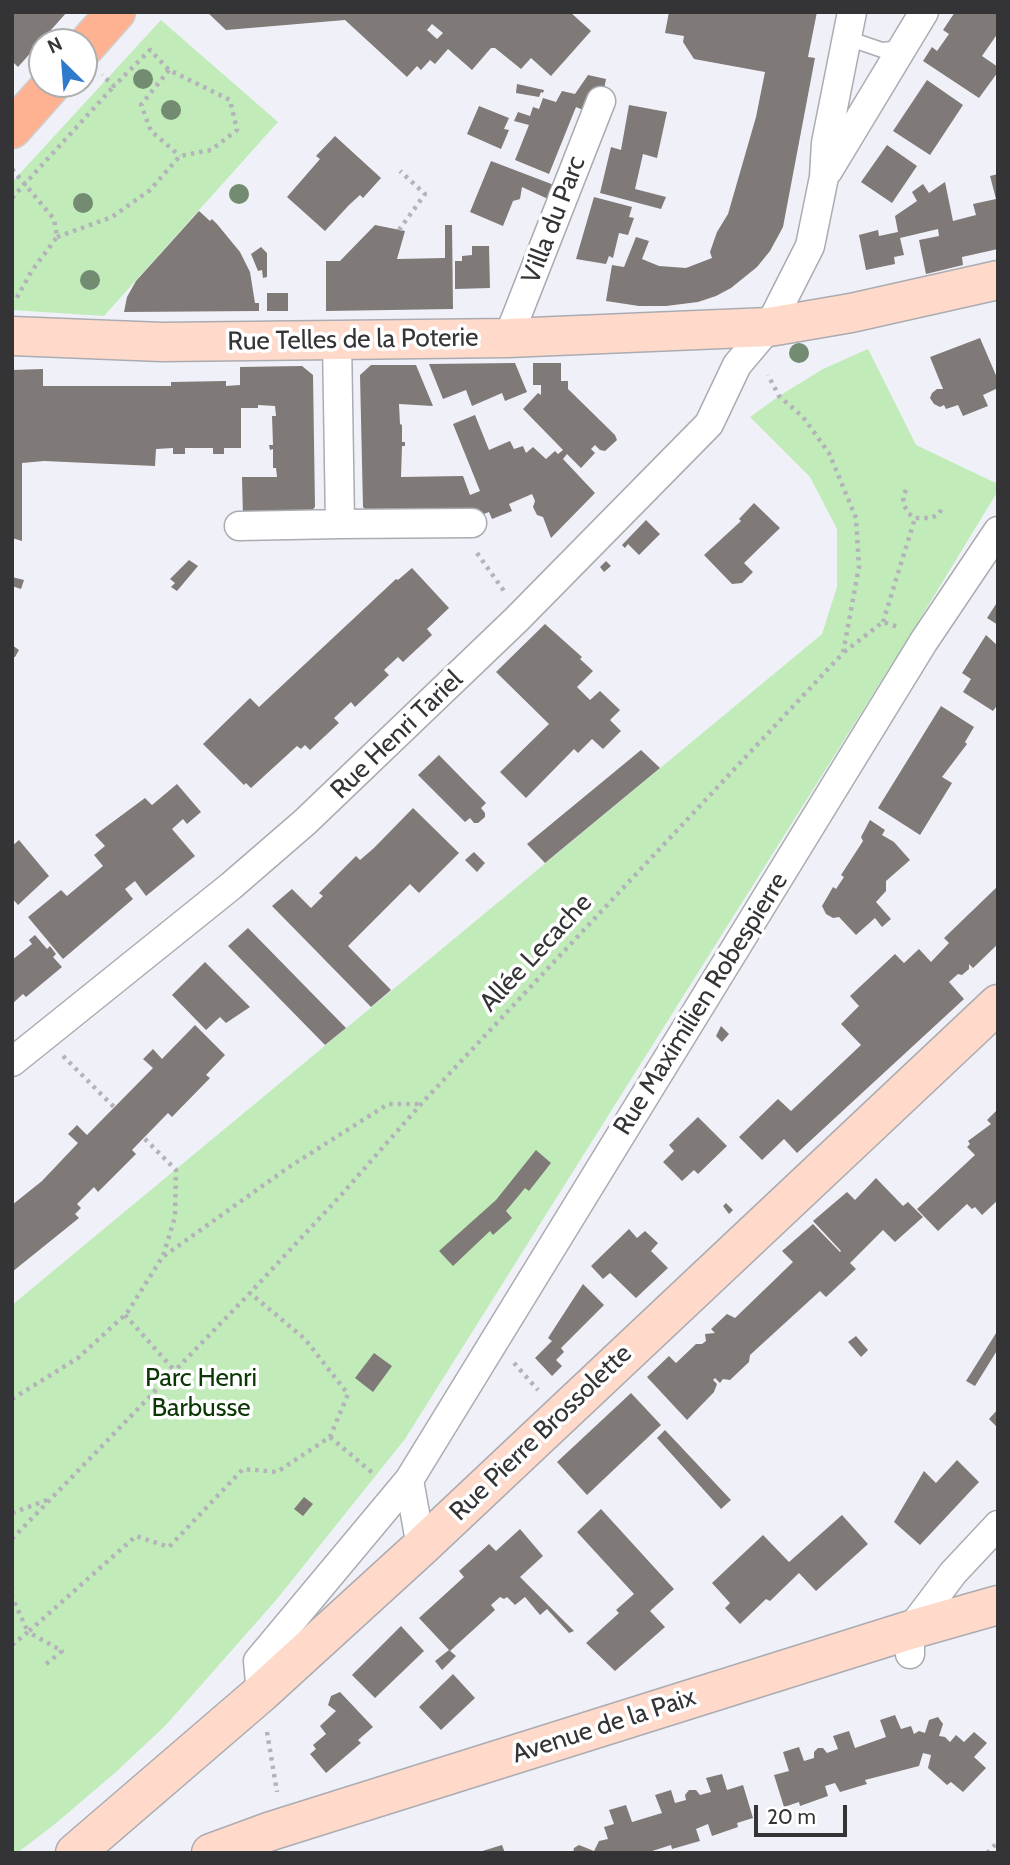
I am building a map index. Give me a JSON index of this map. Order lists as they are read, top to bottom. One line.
{"streets":{"street":["Villa du Parc","Rue Telles de la Poterie","Rue Henri Tariel","Rue Maximilien Robespierre","Rue Pierre Brossolette","Avenue de la Paix"],"path":["Allée Lecache"]},"crossings":[["Villa du Parc","Rue Telles de la Poterie"],["Rue Telles de la Poterie","Rue Henri Tariel"],["Rue Maximilien Robespierre","Rue Pierre Brossolette"]],"parks":["Parc Henri Barbusse"],"scale_bar":"20 m","north":"top left"}
